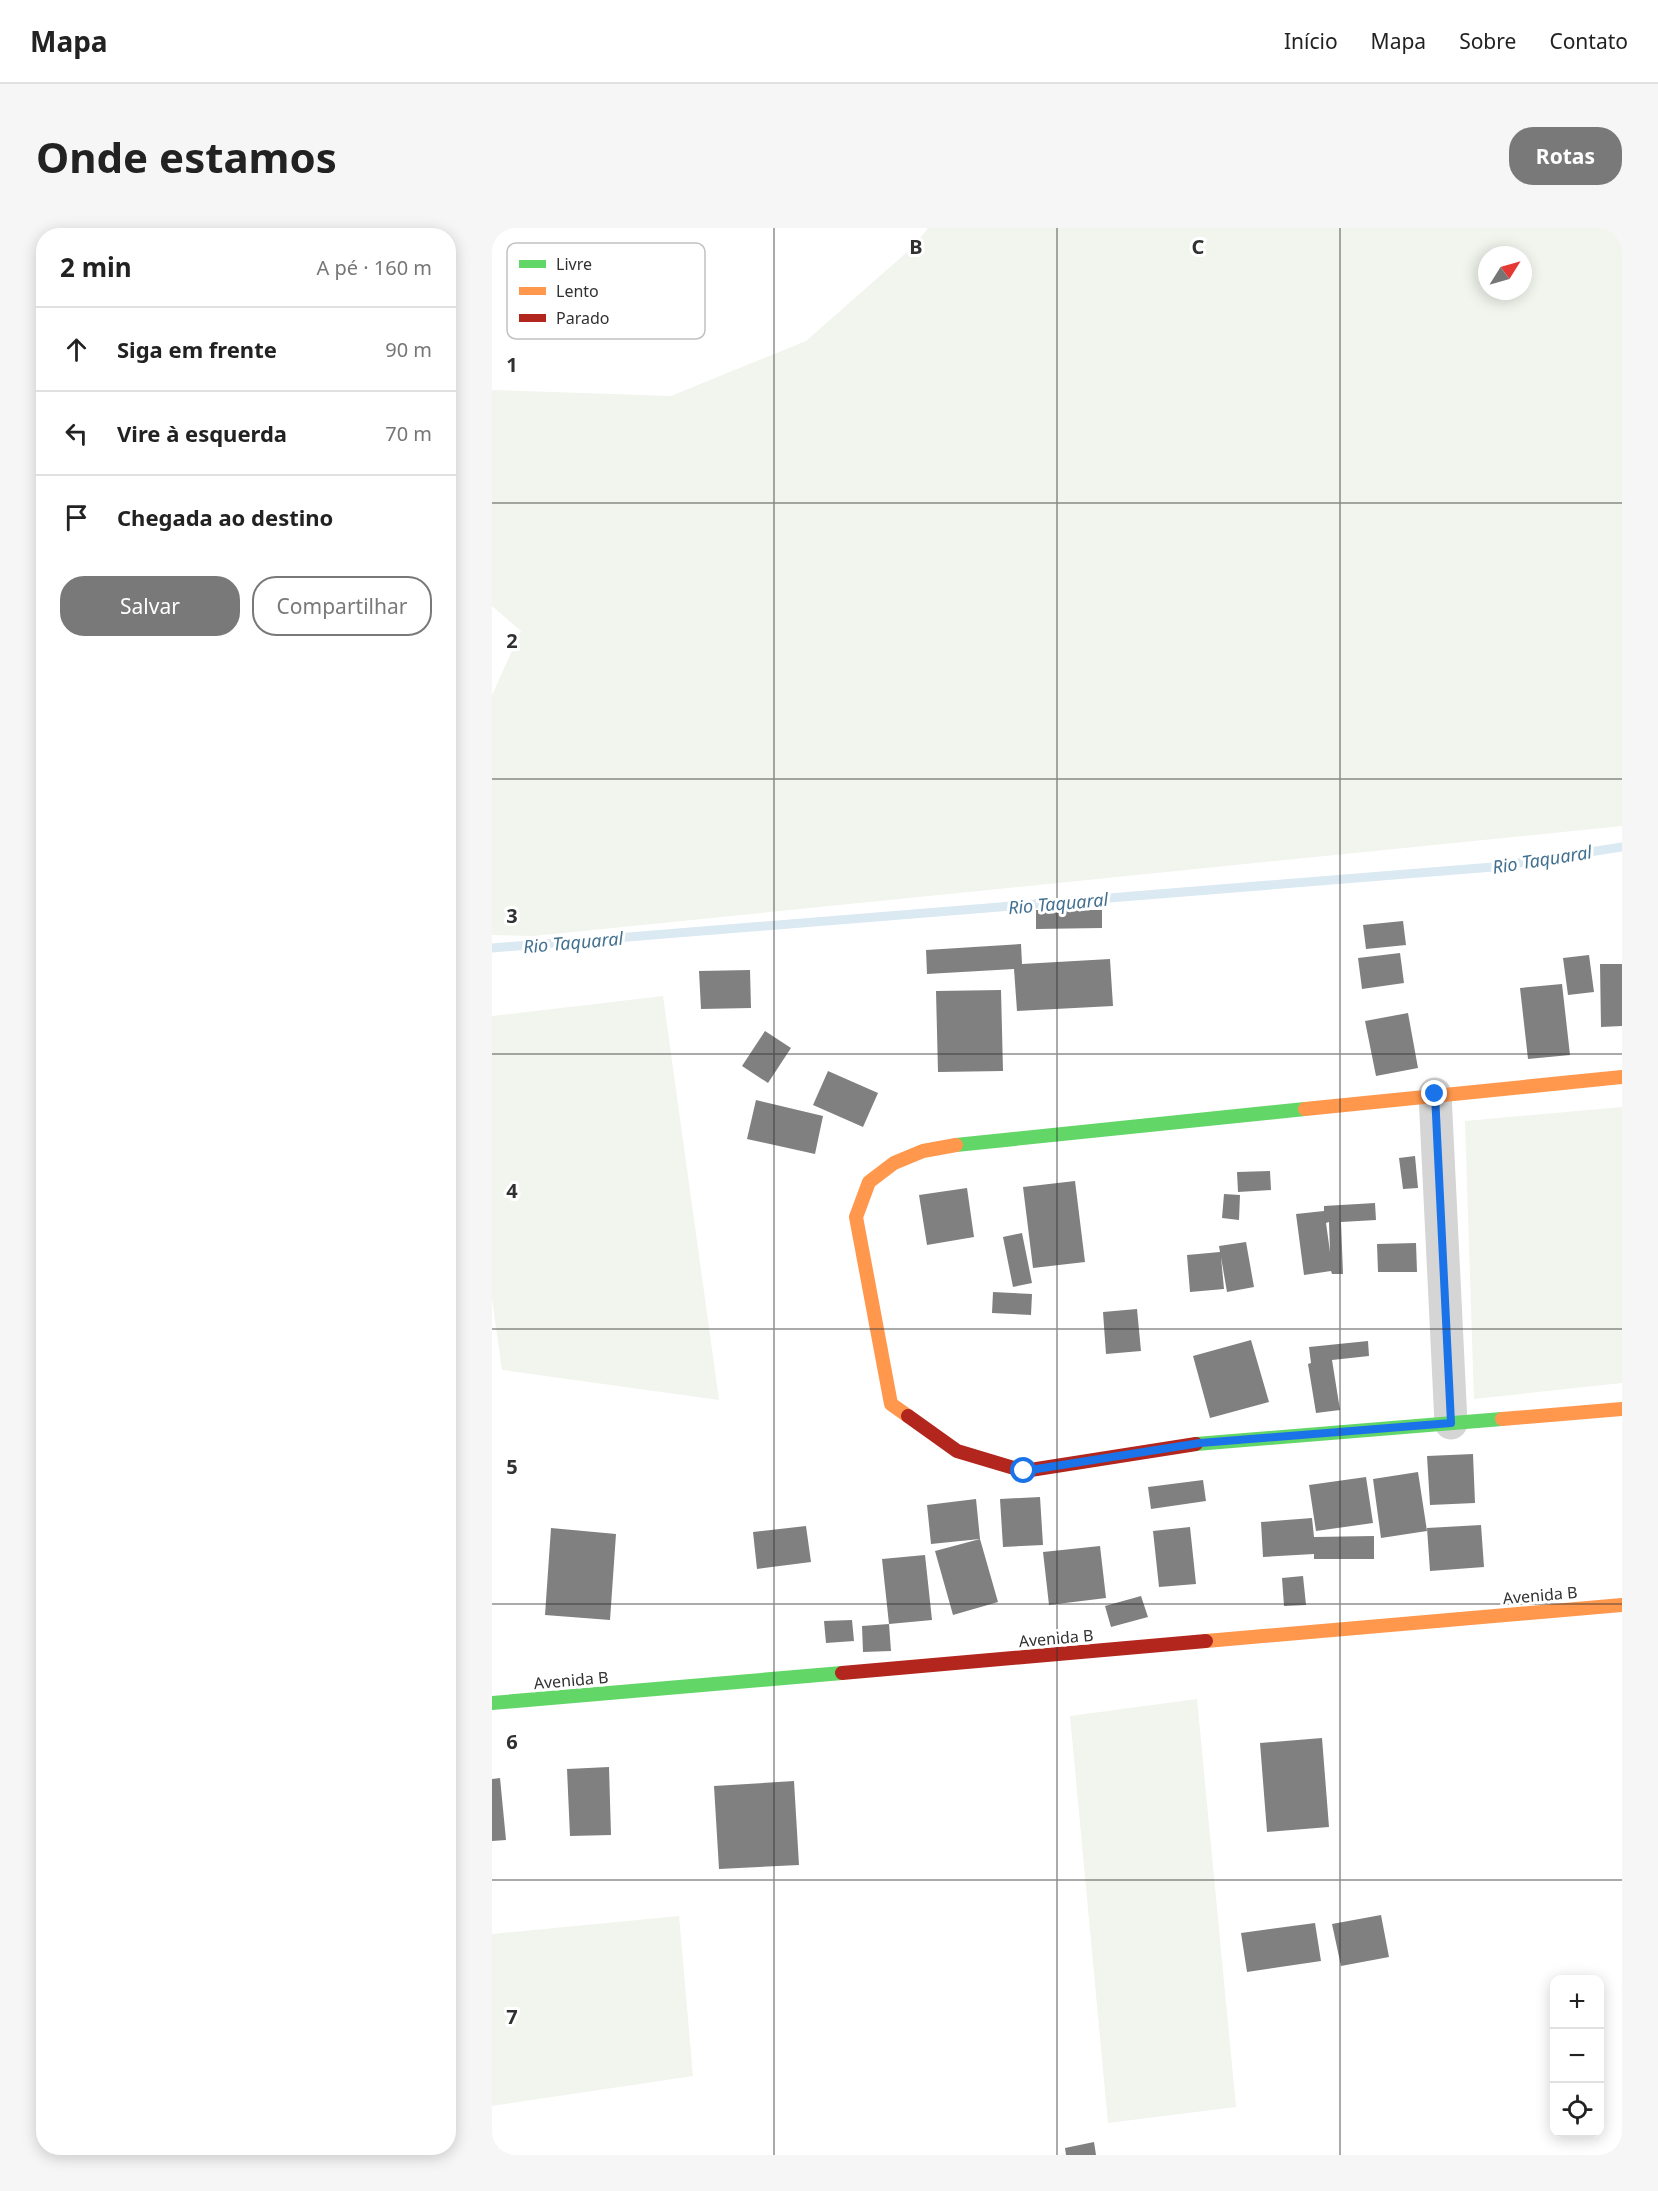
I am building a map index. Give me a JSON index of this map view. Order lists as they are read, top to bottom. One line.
{"streets":{"street":["Avenida B"]},"water":["Rio Taquaral"],"legend":["Livre","Lento","Parado"],"north":"top right","page":{"header":"Mapa","nav":["Início","Mapa","Sobre","Contato"],"buttons":["Rotas",["Salvar","Compartilhar"]],"title":"Onde estamos","heading":["2 min","A pé · 160 m"],"list":[["Siga em frente","90 m"],["Vire à esquerda","70 m"],"Chegada ao destino"],"map_buttons":["+","−"]},"grid":{"columns":["B","C"],"rows":["1","2","3","4","5","6","7"]}}
